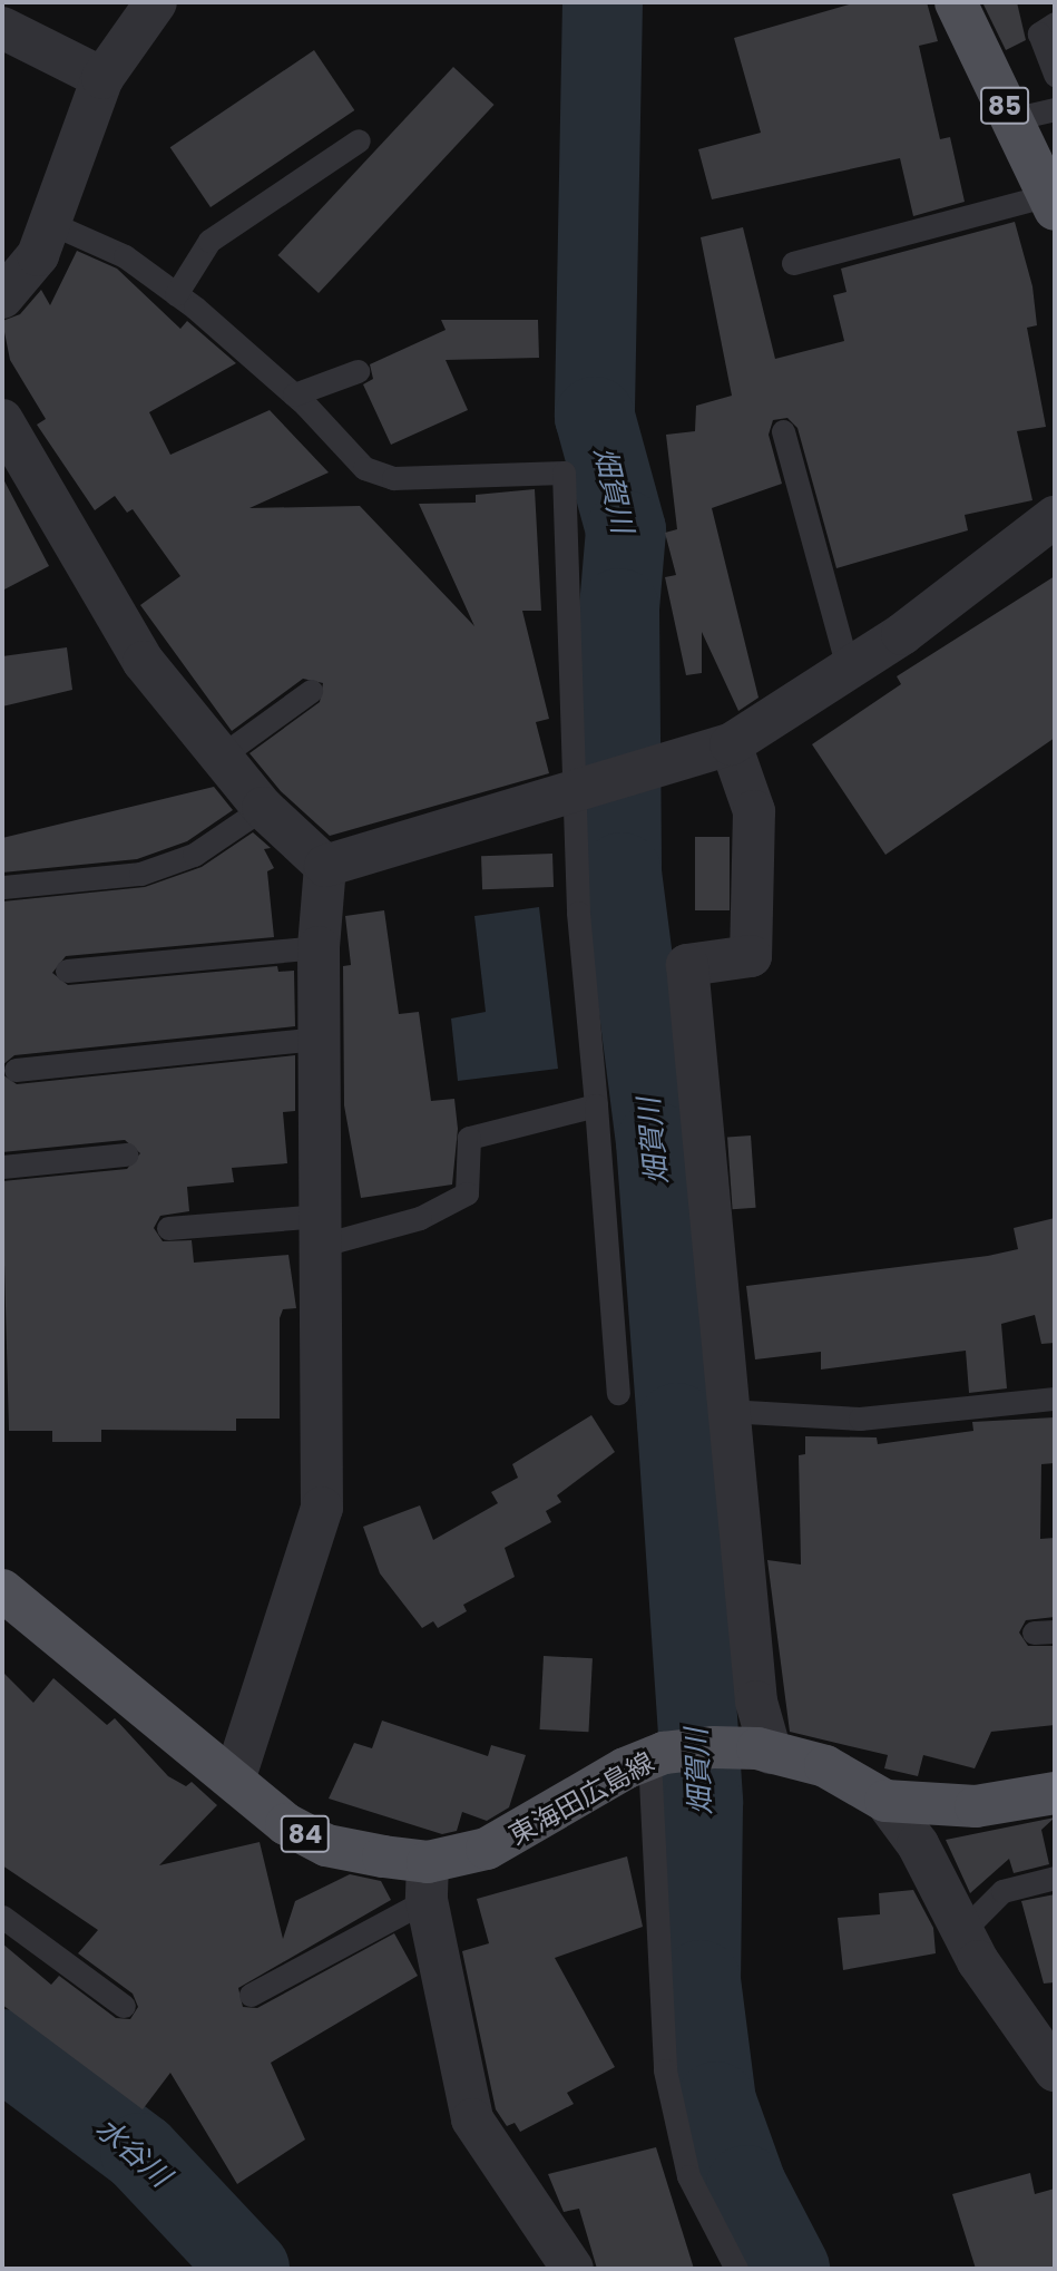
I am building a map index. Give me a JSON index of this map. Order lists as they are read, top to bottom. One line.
{"streets":{"main road":["85","東海田広島線","84"]},"water":["畑賀川","水谷川"]}
